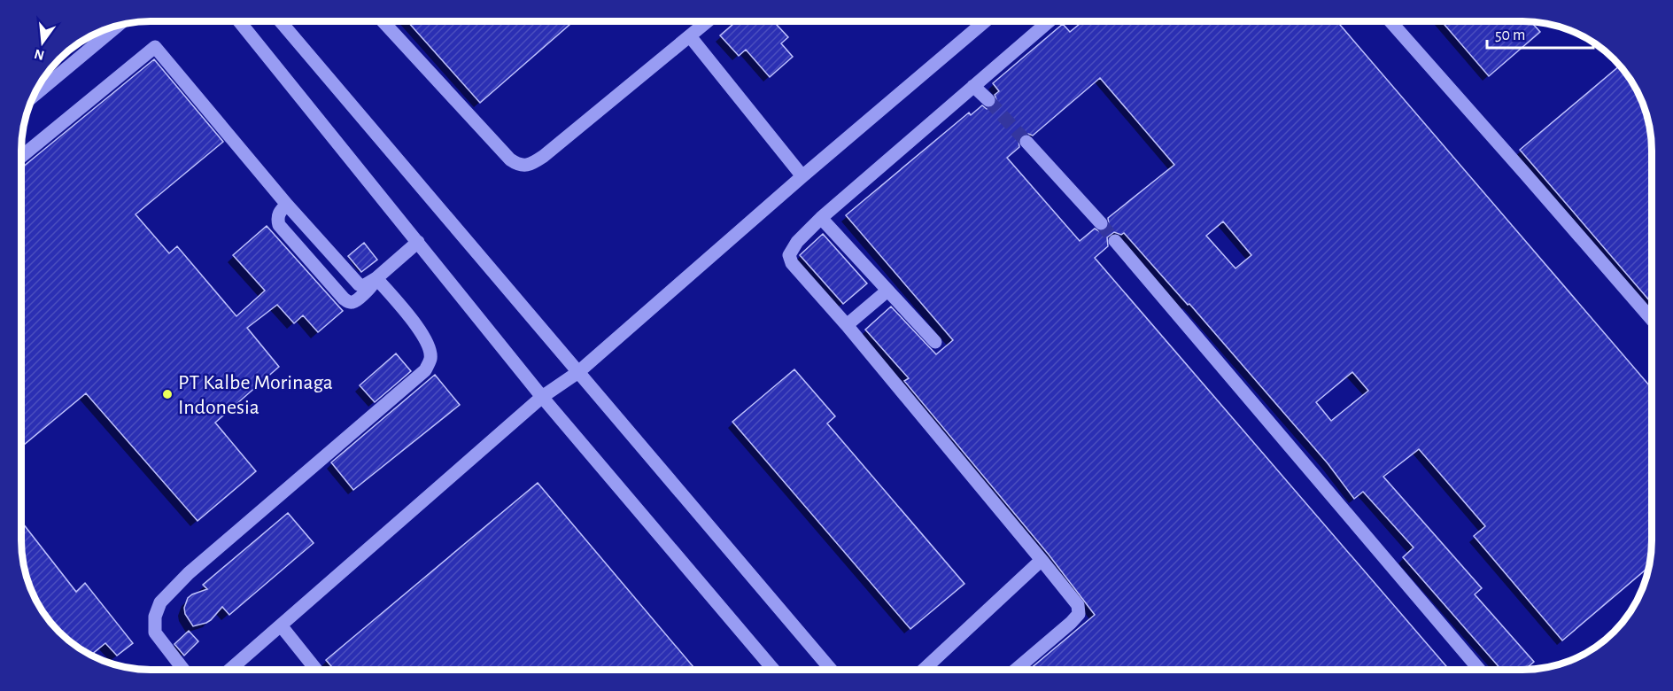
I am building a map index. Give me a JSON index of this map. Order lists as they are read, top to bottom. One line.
{"places":["PT Kalbe Morinaga Indonesia"],"scale_bar":"50 m","north":"bottom"}
